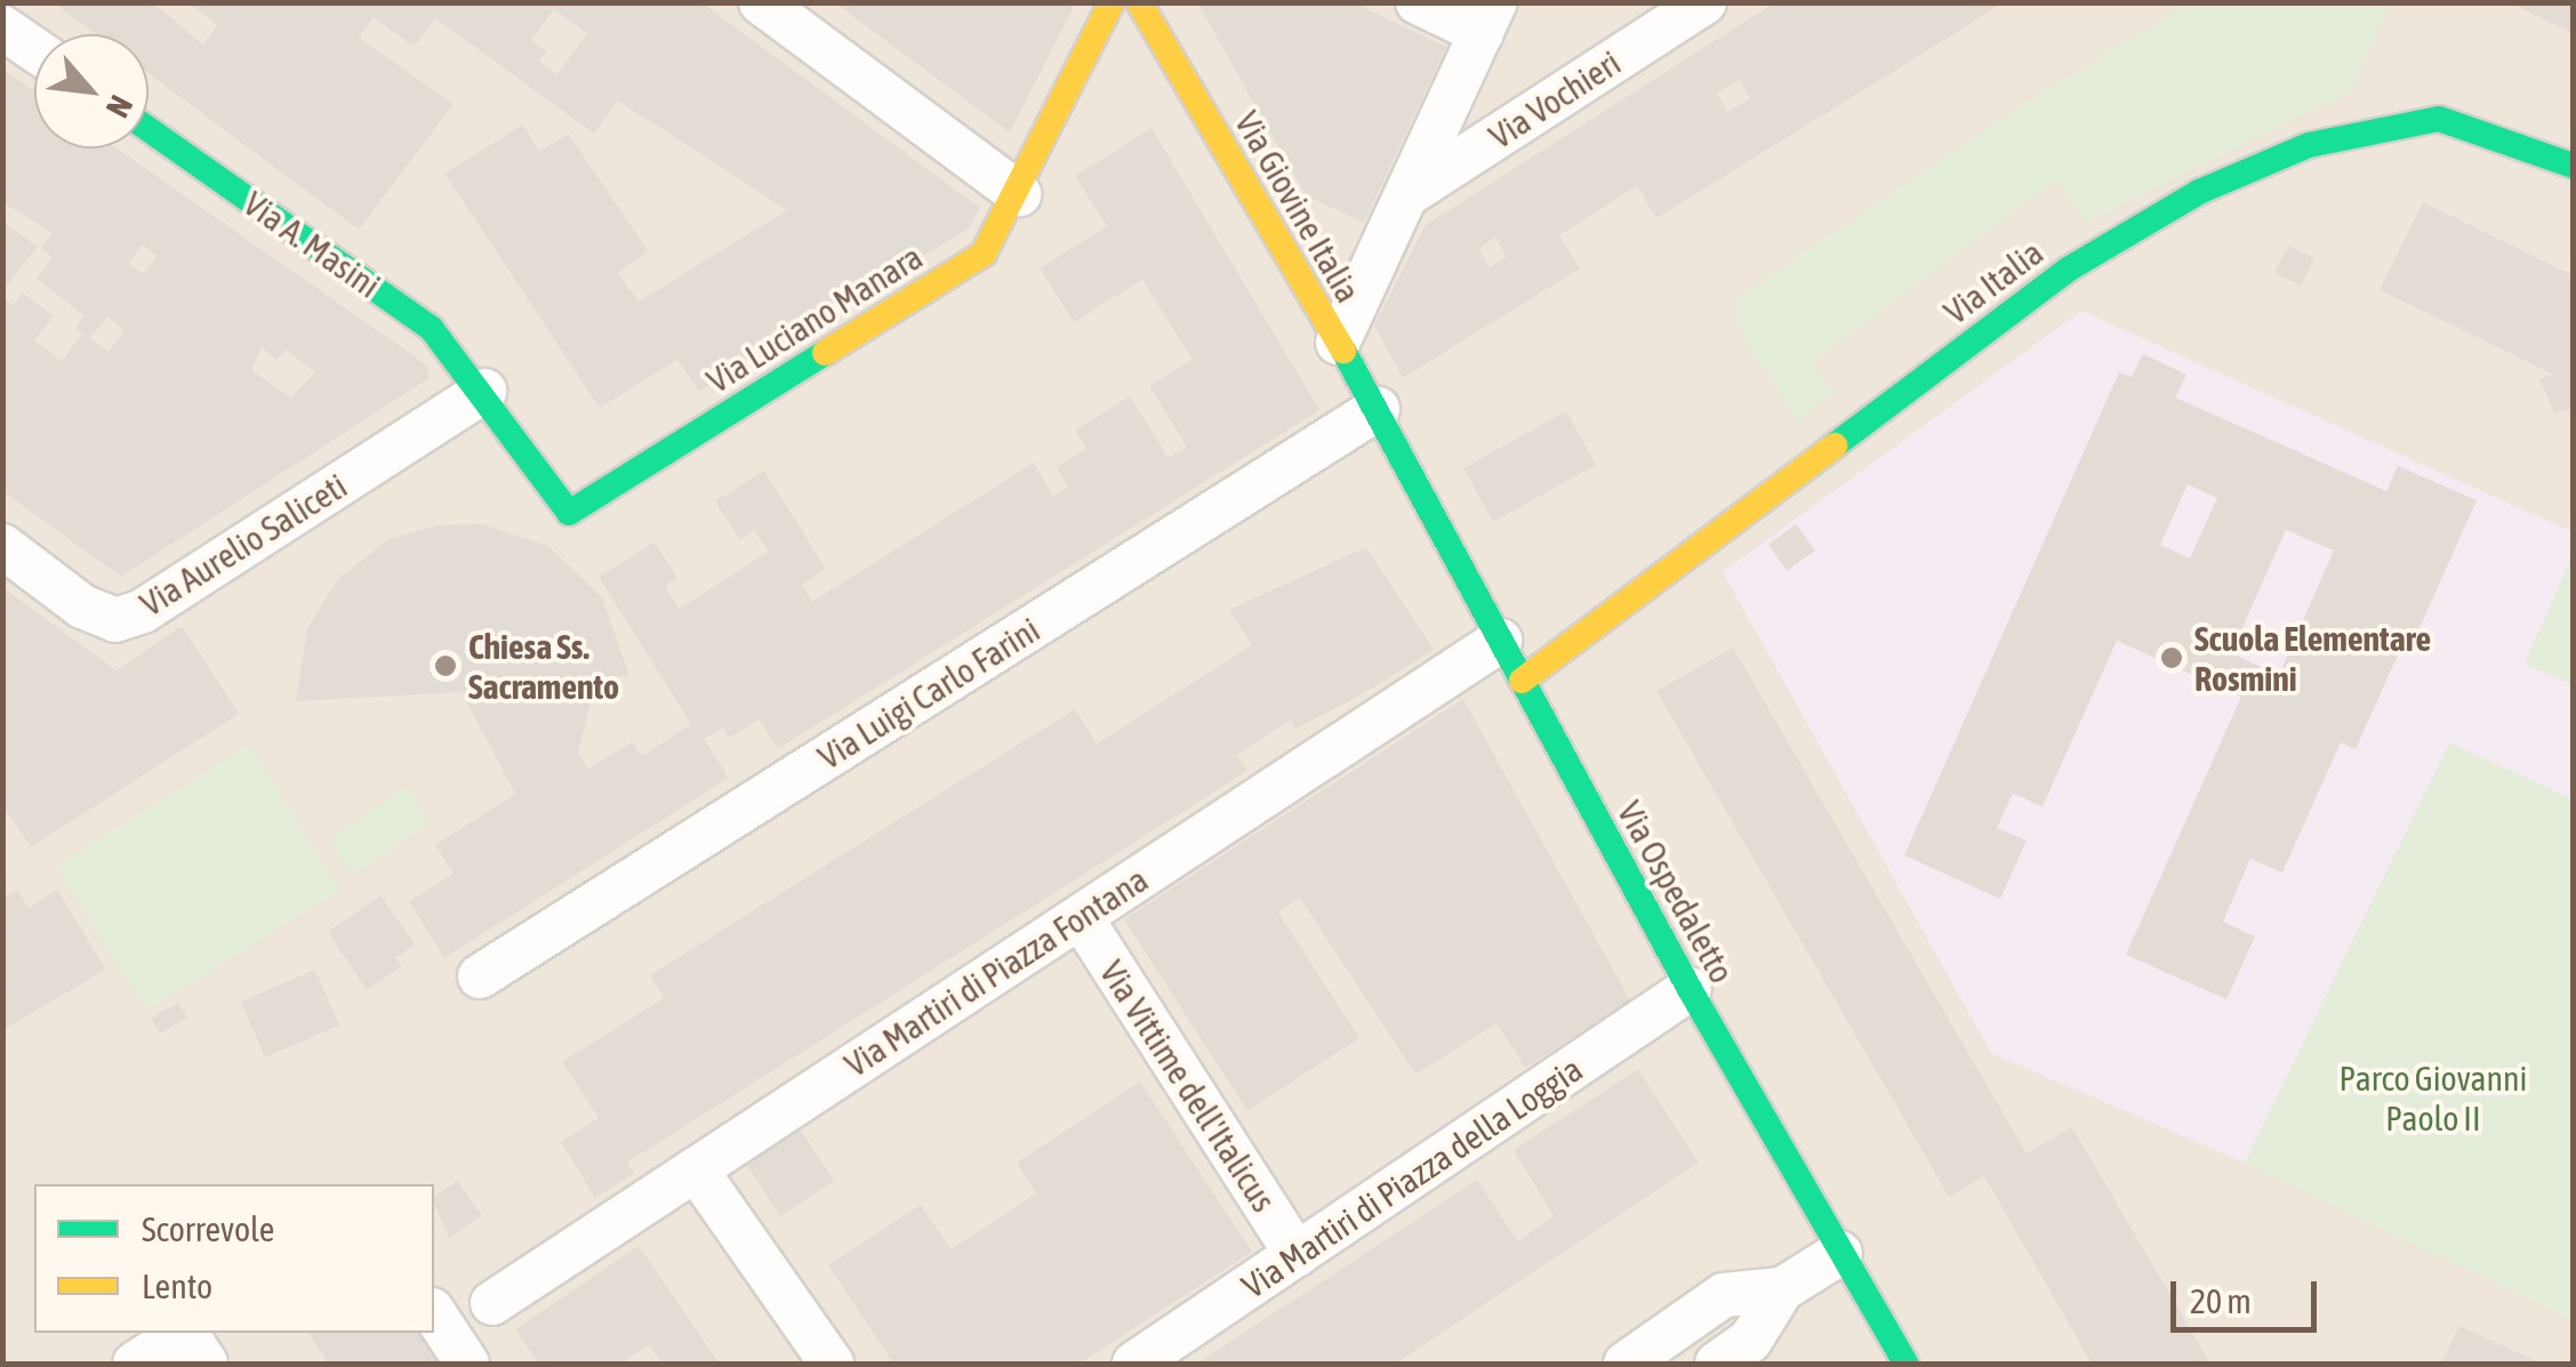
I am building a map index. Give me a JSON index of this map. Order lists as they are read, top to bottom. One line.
{"streets":{"street":["Via Vochieri","Via Giovine Italia","Via A. Masini","Via Italia","Via Luciano Manara","Via Aurelio Saliceti","Via Luigi Carlo Farini","Via Ospedaletto","Via Martiri di Piazza Fontana","Via Vittime dell'Italicus","Via Martiri di Piazza della Loggia"]},"crossings":[["Via Giovine Italia","Via Luigi Carlo Farini"],["Via Giovine Italia","Via Ospedaletto"],["Via A. Masini","Via Luciano Manara"],["Via A. Masini","Via Aurelio Saliceti"],["Via Italia","Via Ospedaletto"],["Via Luciano Manara","Via Aurelio Saliceti"],["Via Luigi Carlo Farini","Via Ospedaletto"],["Via Ospedaletto","Via Martiri di Piazza Fontana"],["Via Ospedaletto","Via Martiri di Piazza della Loggia"],["Via Martiri di Piazza Fontana","Via Vittime dell'Italicus"],["Via Vittime dell'Italicus","Via Martiri di Piazza della Loggia"]],"parks":["Parco Giovanni Paolo II"],"places":["Scuola Elementare Rosmini","Chiesa Ss. Sacramento"],"legend":["Scorrevole","Lento"],"scale_bar":"20 m","north":"bottom right"}
